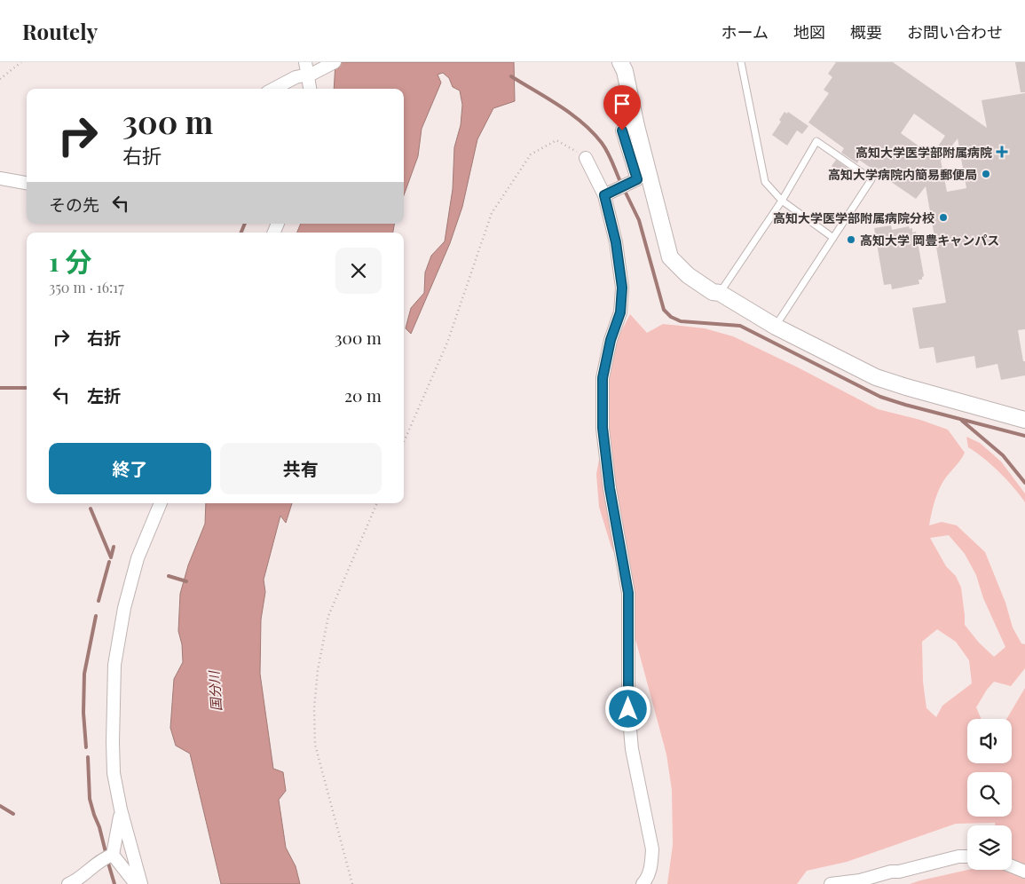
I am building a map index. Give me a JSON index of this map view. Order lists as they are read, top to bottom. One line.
{"water":["国分川"],"places":{"health":["高知大学医学部附属病院"],"other":["高知大学病院内簡易郵便局","高知大学医学部附属病院分校","高知大学 岡豊キャンパス"]},"page":{"header":"Routely","nav":["ホーム","地図","概要","お問い合わせ"],"turn":["300 m","右折"],"then":"その先","heading":["1 分","350 m · 16:17"],"list":[{"name":"右折","value":"300 m"},{"name":"左折","value":"20 m"}],"buttons":["終了","共有"]}}
